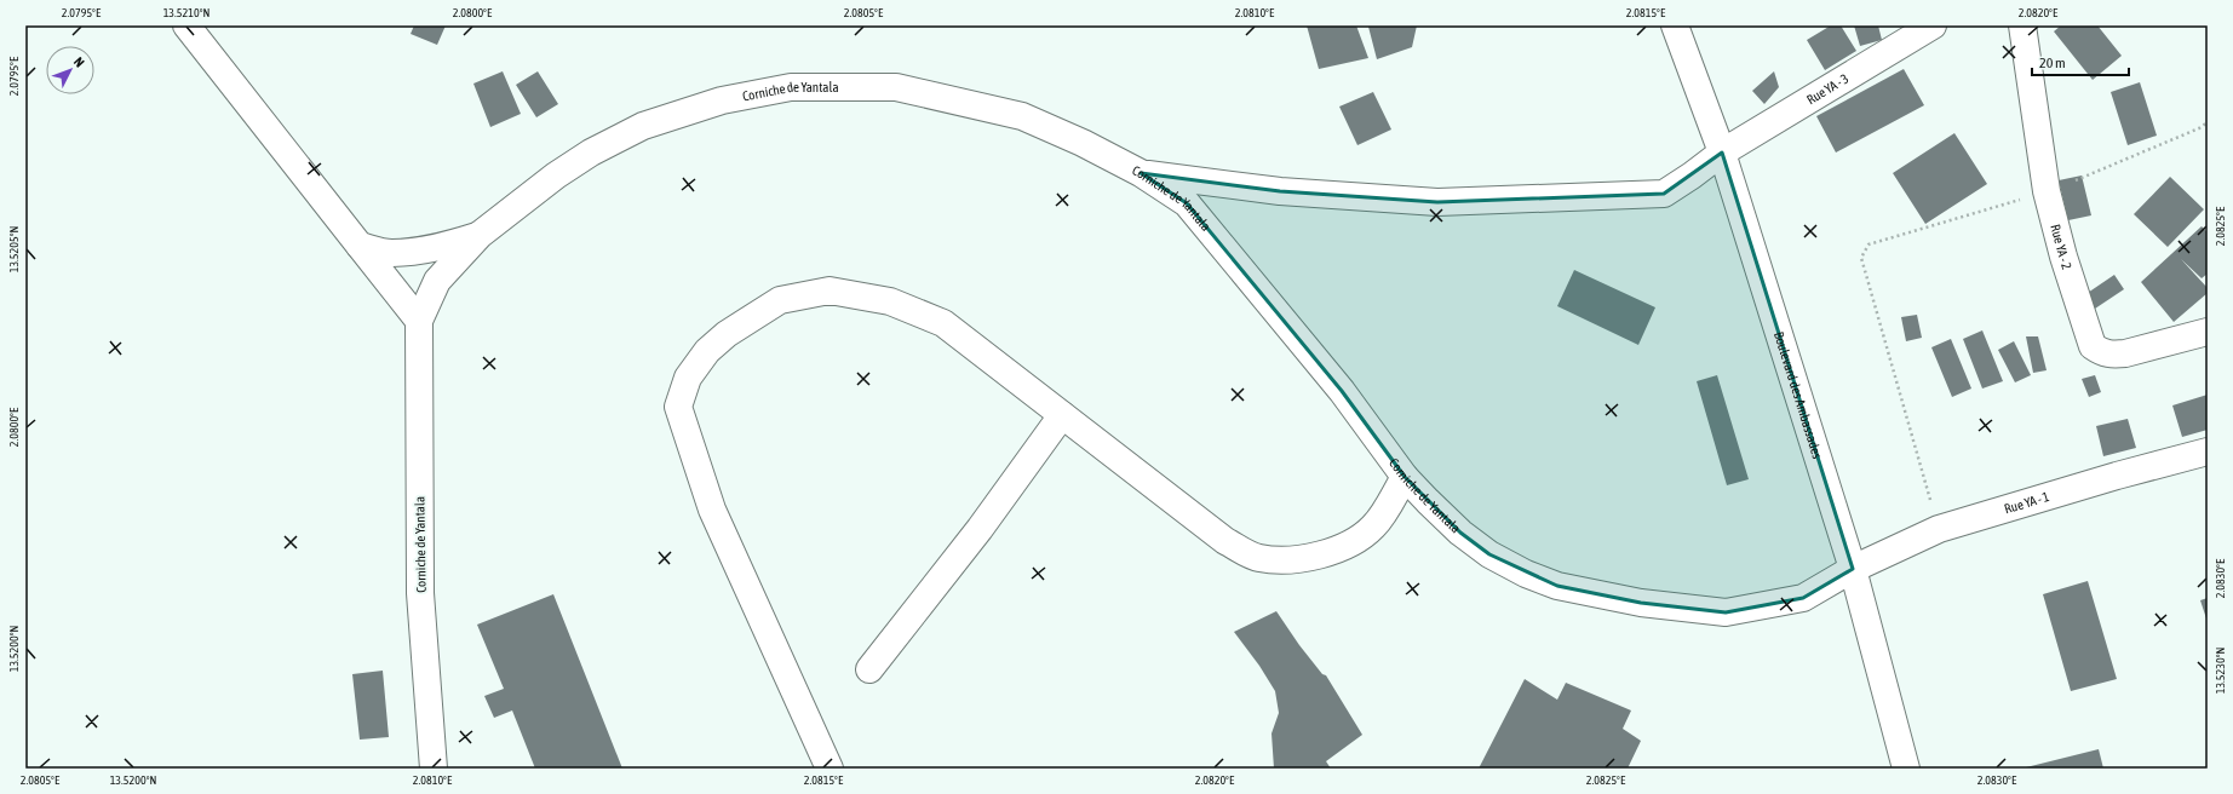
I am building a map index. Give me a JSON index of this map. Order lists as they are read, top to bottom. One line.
{"streets":{"street":["Rue YA - 3","Corniche de Yantala","Rue YA - 2","Boulevard des Ambassades","Rue YA - 1"]},"crossings":[["Rue YA - 3","Corniche de Yantala"],["Rue YA - 3","Boulevard des Ambassades"],["Corniche de Yantala","Boulevard des Ambassades"],["Corniche de Yantala","Rue YA - 1"],["Boulevard des Ambassades","Rue YA - 1"]],"scale_bar":"20 m","north":"top right","coordinates":["2.0795°E","13.5210°N","2.0800°E","2.0805°E","2.0810°E","2.0815°E","2.0820°E","2.0825°E","13.5205°N","2.0830°E","13.5200°N","13.5230°N"]}
